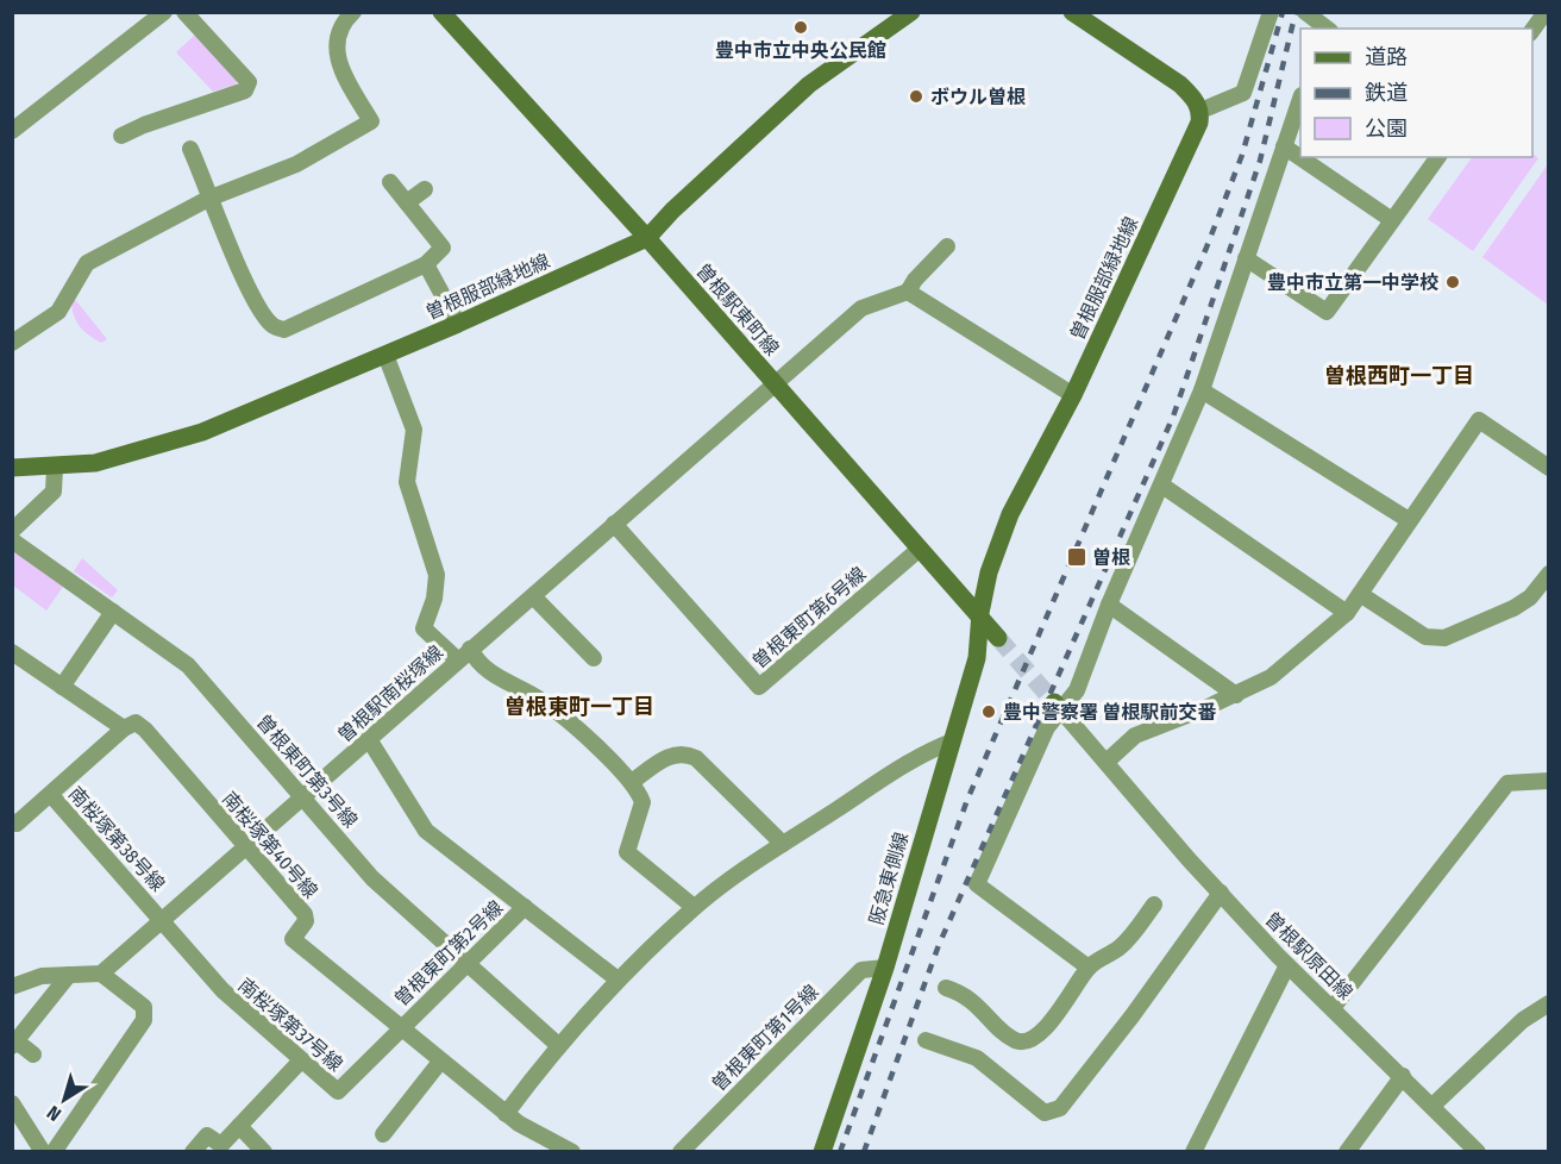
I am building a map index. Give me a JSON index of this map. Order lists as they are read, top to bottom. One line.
{"streets":{"street":["曽根服部緑地線","曽根駅東町線","曽根東町第6号線","曽根駅南桜塚線","曽根東町第3号線","南桜塚第38号線","南桜塚第40号線","阪急東側線","曽根東町第2号線","曽根駅原田線","南桜塚第37号線","曽根東町第1号線"]},"crossings":[["曽根服部緑地線","曽根駅東町線"],["曽根服部緑地線","阪急東側線"],["曽根駅東町線","曽根東町第6号線"],["曽根駅東町線","曽根駅南桜塚線"],["曽根駅東町線","阪急東側線"],["曽根東町第6号線","曽根駅南桜塚線"],["曽根駅南桜塚線","曽根東町第3号線"],["曽根駅南桜塚線","南桜塚第38号線"],["曽根駅南桜塚線","南桜塚第40号線"],["曽根駅南桜塚線","南桜塚第37号線"],["曽根東町第3号線","曽根東町第2号線"],["南桜塚第38号線","南桜塚第40号線"],["南桜塚第38号線","南桜塚第37号線"],["南桜塚第40号線","曽根東町第2号線"],["南桜塚第40号線","南桜塚第37号線"],["阪急東側線","曽根東町第1号線"],["曽根東町第2号線","南桜塚第37号線"]],"districts":["曽根西町一丁目","曽根東町一丁目"],"places":{"other":["豊中市立中央公民館","ボウル曽根","豊中市立第一中学校","豊中警察署 曽根駅前交番"],"transit":["曽根"]},"legend":["道路","鉄道","公園"],"north":"bottom left"}
